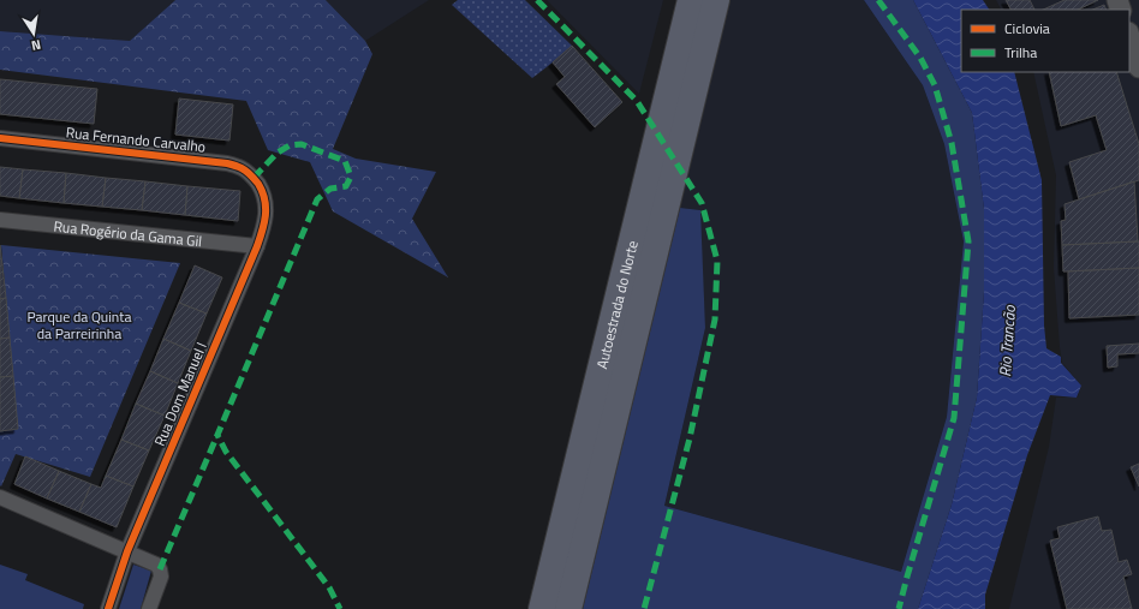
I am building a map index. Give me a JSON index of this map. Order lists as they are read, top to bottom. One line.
{"streets":{"highway":["Autoestrada do Norte"],"street":["Rua Fernando Carvalho","Rua Rogério da Gama Gil","Rua Dom Manuel I"]},"crossings":[["Rua Fernando Carvalho","Rua Dom Manuel I"],["Rua Rogério da Gama Gil","Rua Dom Manuel I"]],"water":["Rio Trancão"],"parks":["Parque da Quinta da Parreirinha"],"legend":["Ciclovia","Trilha"],"north":"bottom"}
